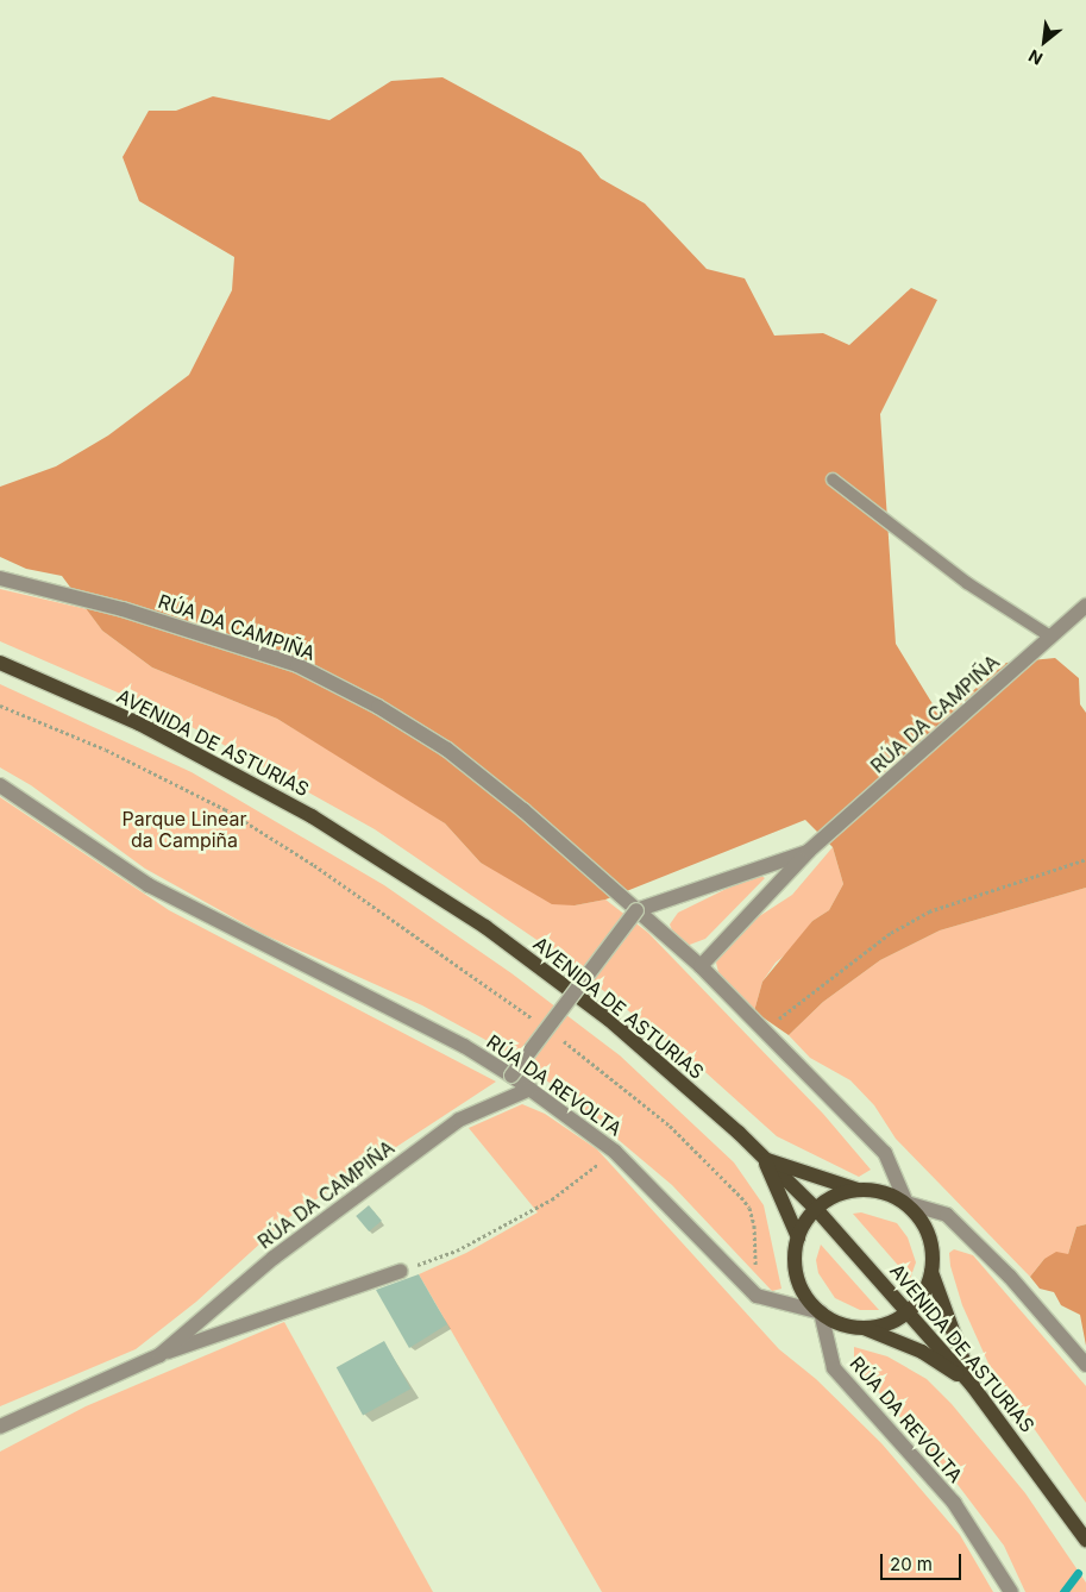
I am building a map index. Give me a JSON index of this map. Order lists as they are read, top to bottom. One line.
{"streets":{"main road":["AVENIDA DE ASTURIAS"],"street":["RÚA DA CAMPIÑA","RÚA DA REVOLTA"]},"crossings":[["RÚA DA CAMPIÑA","RÚA DA REVOLTA"]],"parks":["Parque Linear da Campiña"],"scale_bar":"20 m","north":"bottom left"}
